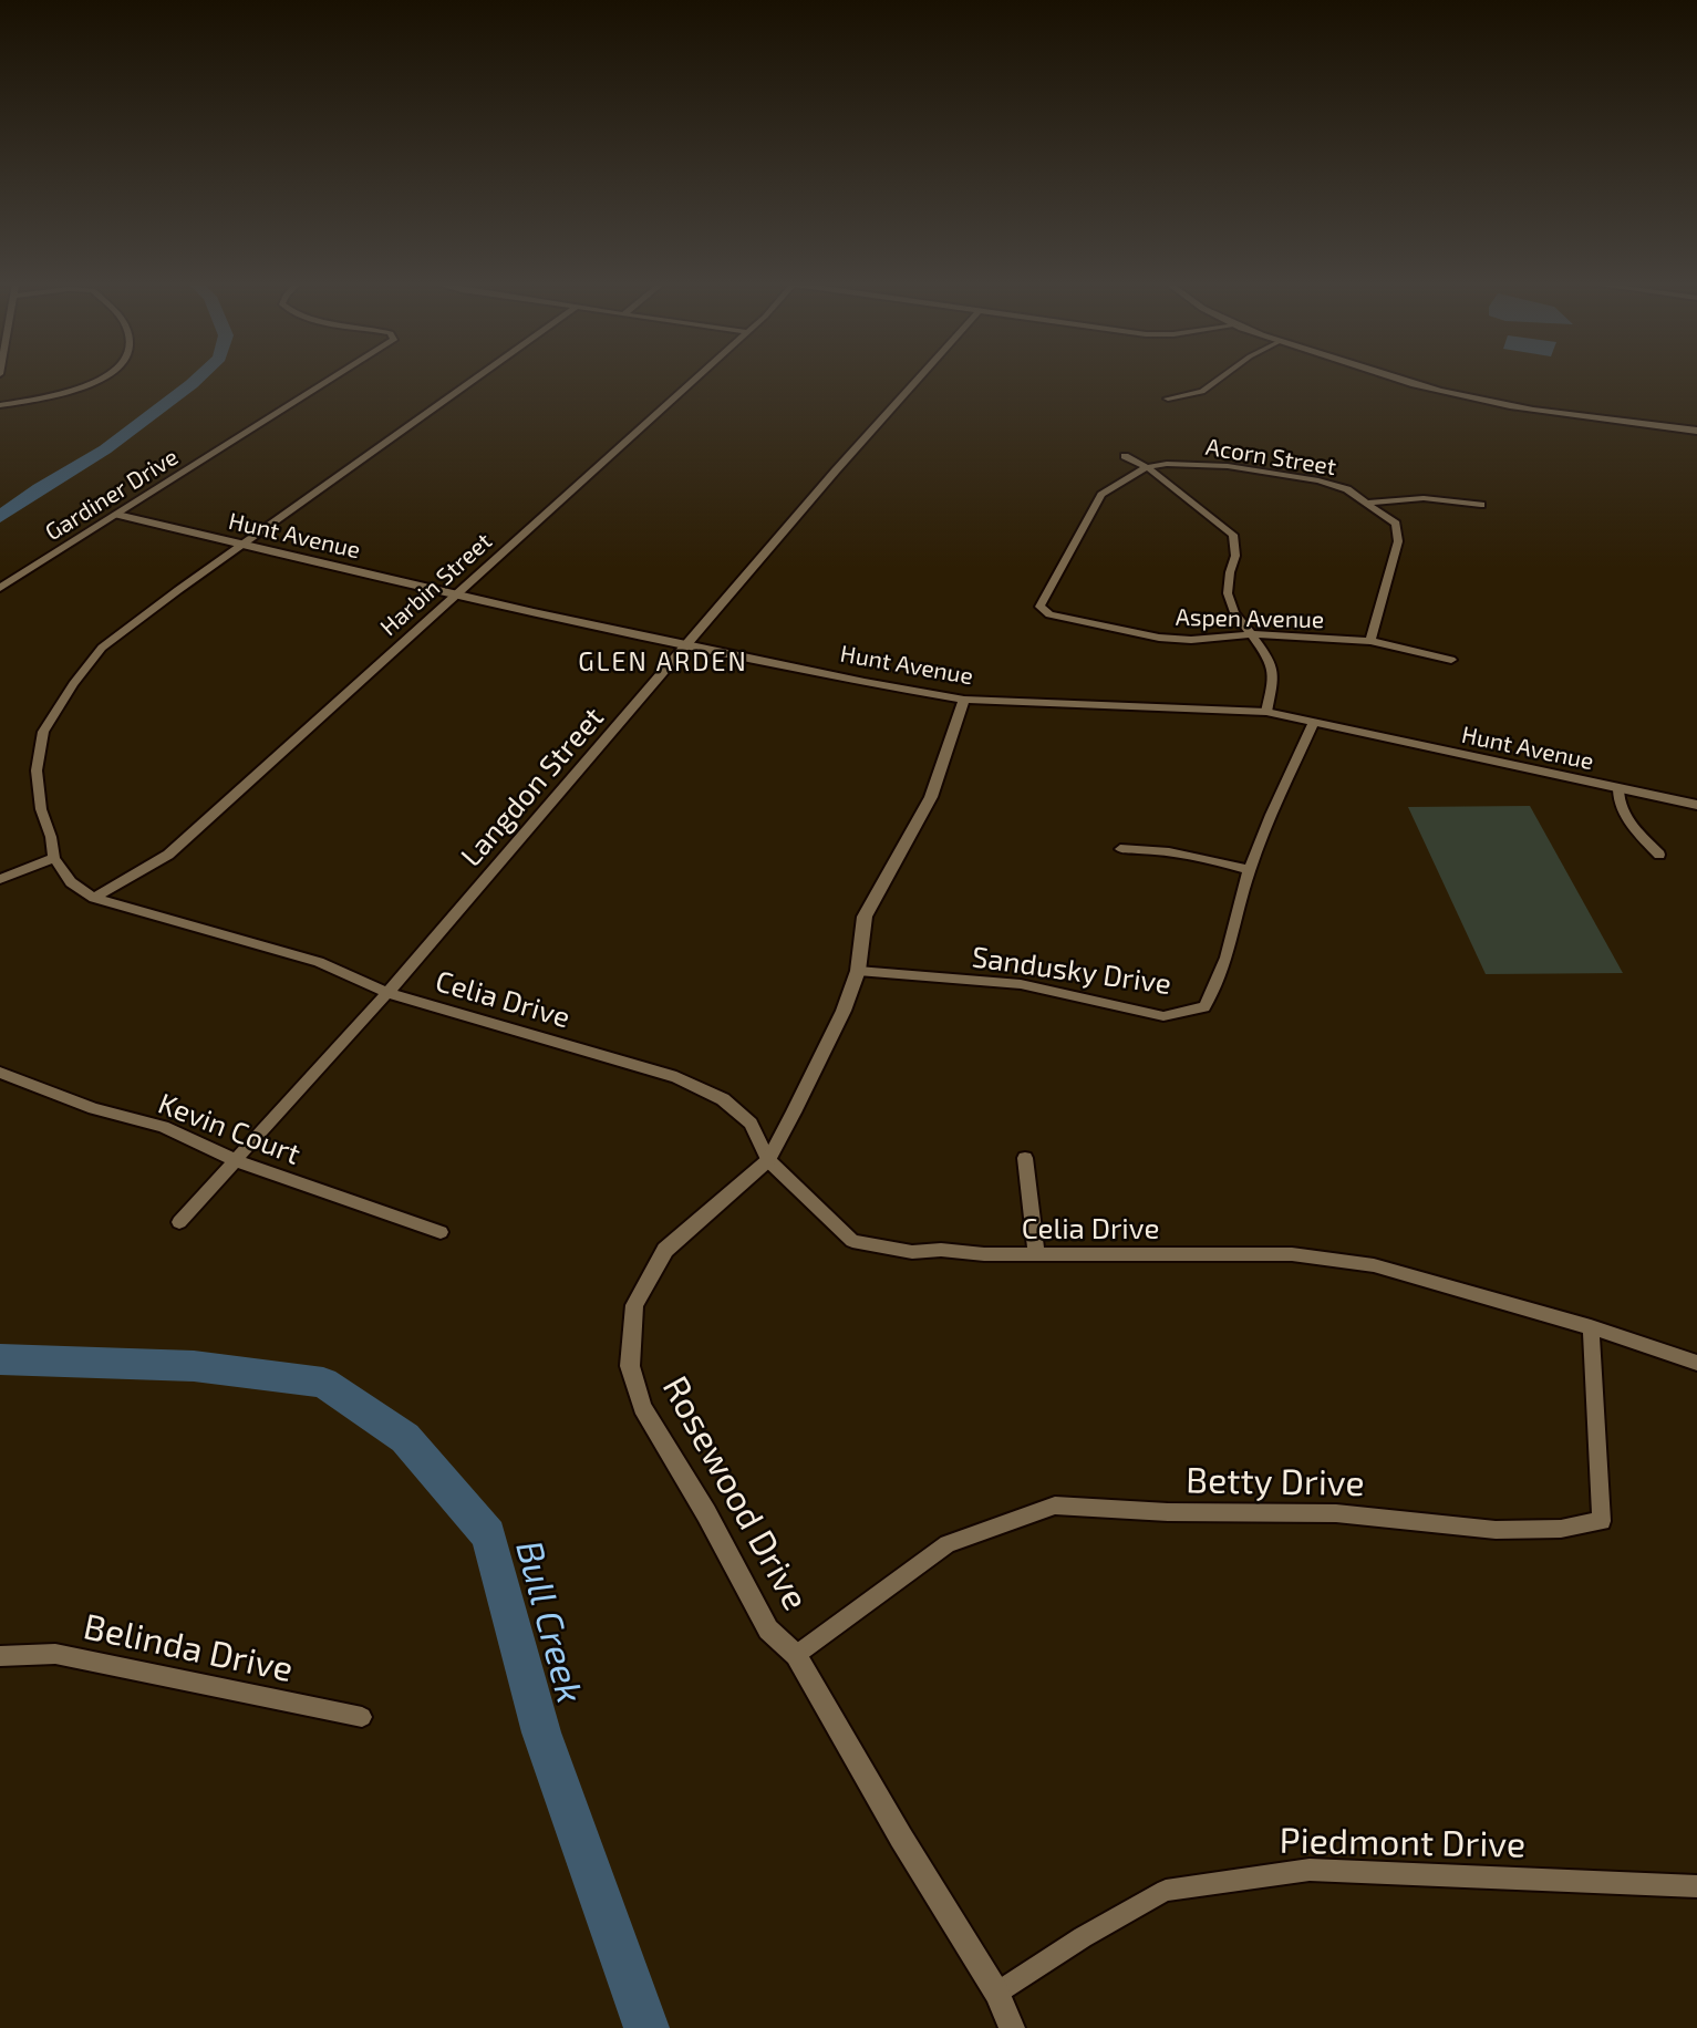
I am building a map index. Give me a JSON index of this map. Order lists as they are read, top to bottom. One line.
{"streets":{"street":["Acorn Street","Gardiner Drive","Hunt Avenue","Harbin Street","Aspen Avenue","Langdon Street","Sandusky Drive","Celia Drive","Kevin Court","Betty Drive","Rosewood Drive","Belinda Drive","Piedmont Drive"]},"crossings":[["Acorn Street","Aspen Avenue"],["Gardiner Drive","Hunt Avenue"],["Hunt Avenue","Harbin Street"],["Hunt Avenue","Langdon Street"],["Hunt Avenue","Sandusky Drive"],["Hunt Avenue","Celia Drive"],["Hunt Avenue","Rosewood Drive"],["Harbin Street","Celia Drive"],["Langdon Street","Celia Drive"],["Langdon Street","Kevin Court"],["Sandusky Drive","Rosewood Drive"],["Celia Drive","Betty Drive"],["Celia Drive","Rosewood Drive"],["Betty Drive","Rosewood Drive"],["Rosewood Drive","Piedmont Drive"]],"districts":["GLEN ARDEN"],"water":["Bull Creek"]}
